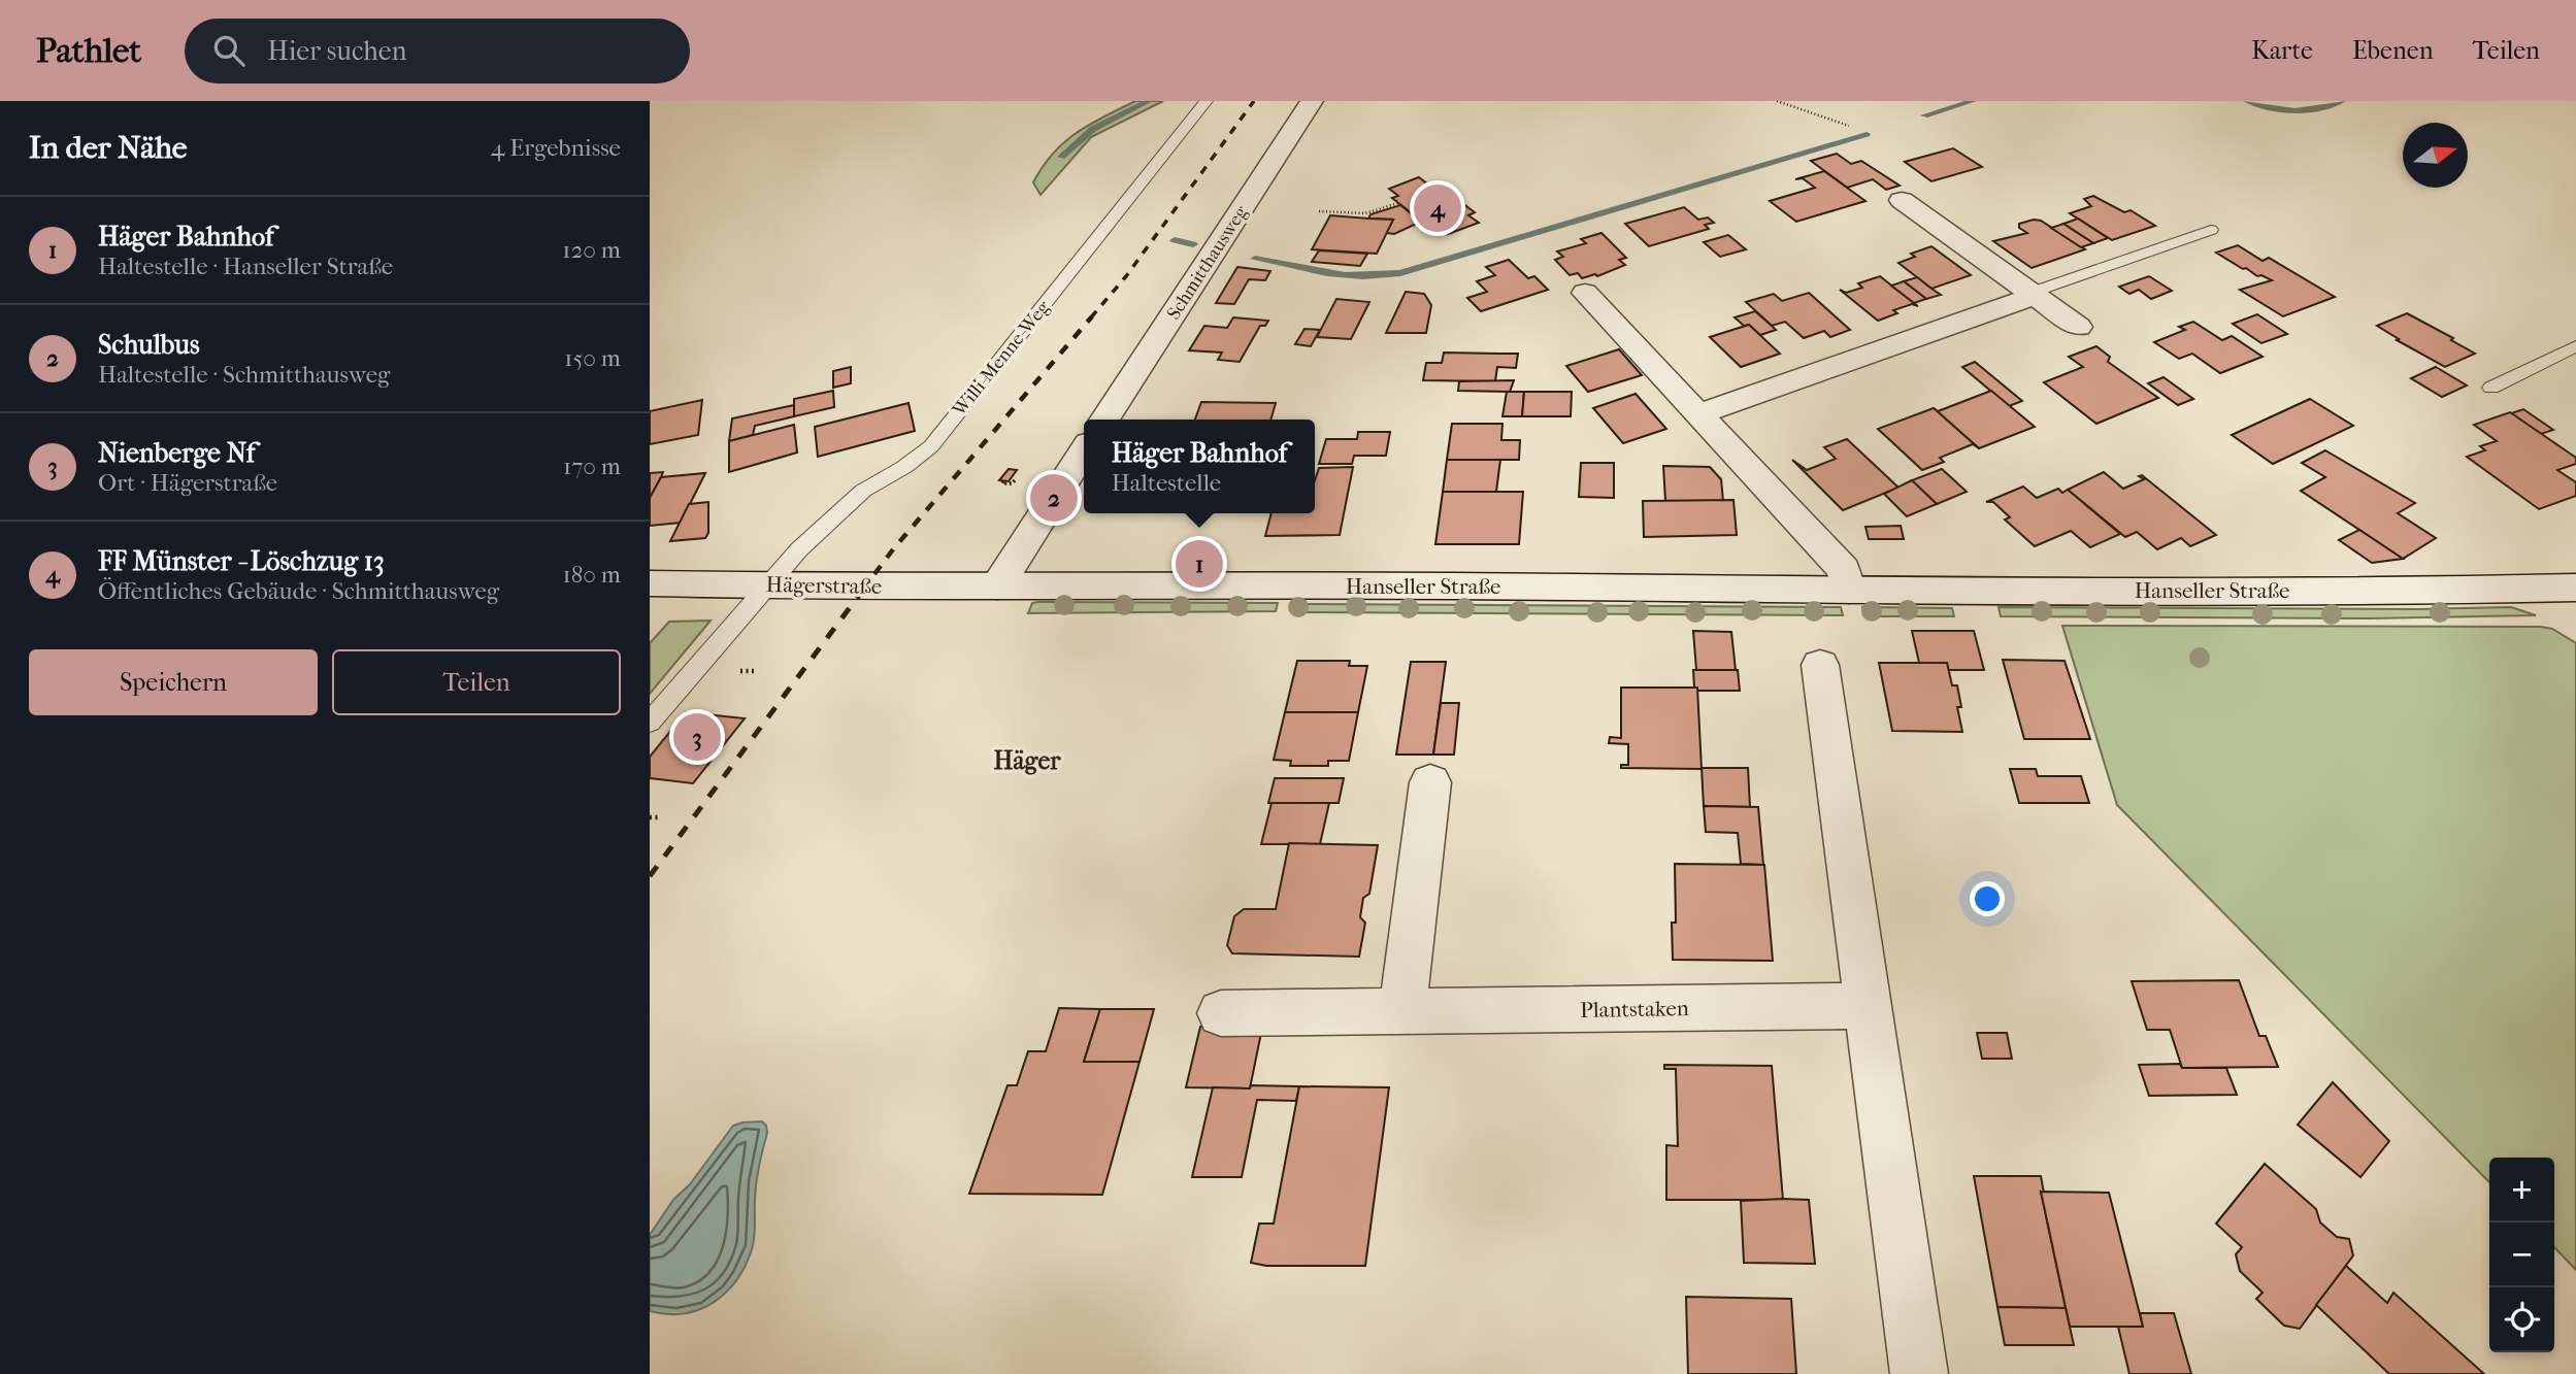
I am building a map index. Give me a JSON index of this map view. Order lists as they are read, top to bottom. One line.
{"streets":{"street":["Schmitthausweg","Hägerstraße","Hanseller Straße","Plantstaken"],"lane":["Willi-Menne-Weg"]},"crossings":[["Willi-Menne-Weg","Hägerstraße"],["Hägerstraße","Hanseller Straße"]],"districts":["Häger"],"north":"right","page":{"header":"Pathlet","search":"Hier suchen","nav":["Karte","Ebenen","Teilen"],"heading":["In der Nähe","4 Ergebnisse"],"pins":["4","2","1","3"],"list":[{"mark":"1","name":"Häger Bahnhof","note":"Haltestelle · Hanseller Straße","value":"120 m"},{"mark":"2","name":"Schulbus","note":"Haltestelle · Schmitthausweg","value":"150 m"},{"mark":"3","name":"Nienberge Nf","note":"Ort · Hägerstraße","value":"170 m"},{"mark":"4","name":"FF Münster - Löschzug 13","note":"Öffentliches Gebäude · Schmitthausweg","value":"180 m"}],"popup":["Häger Bahnhof","Haltestelle"],"buttons":["Speichern","Teilen"],"map_buttons":["+","−"]}}
